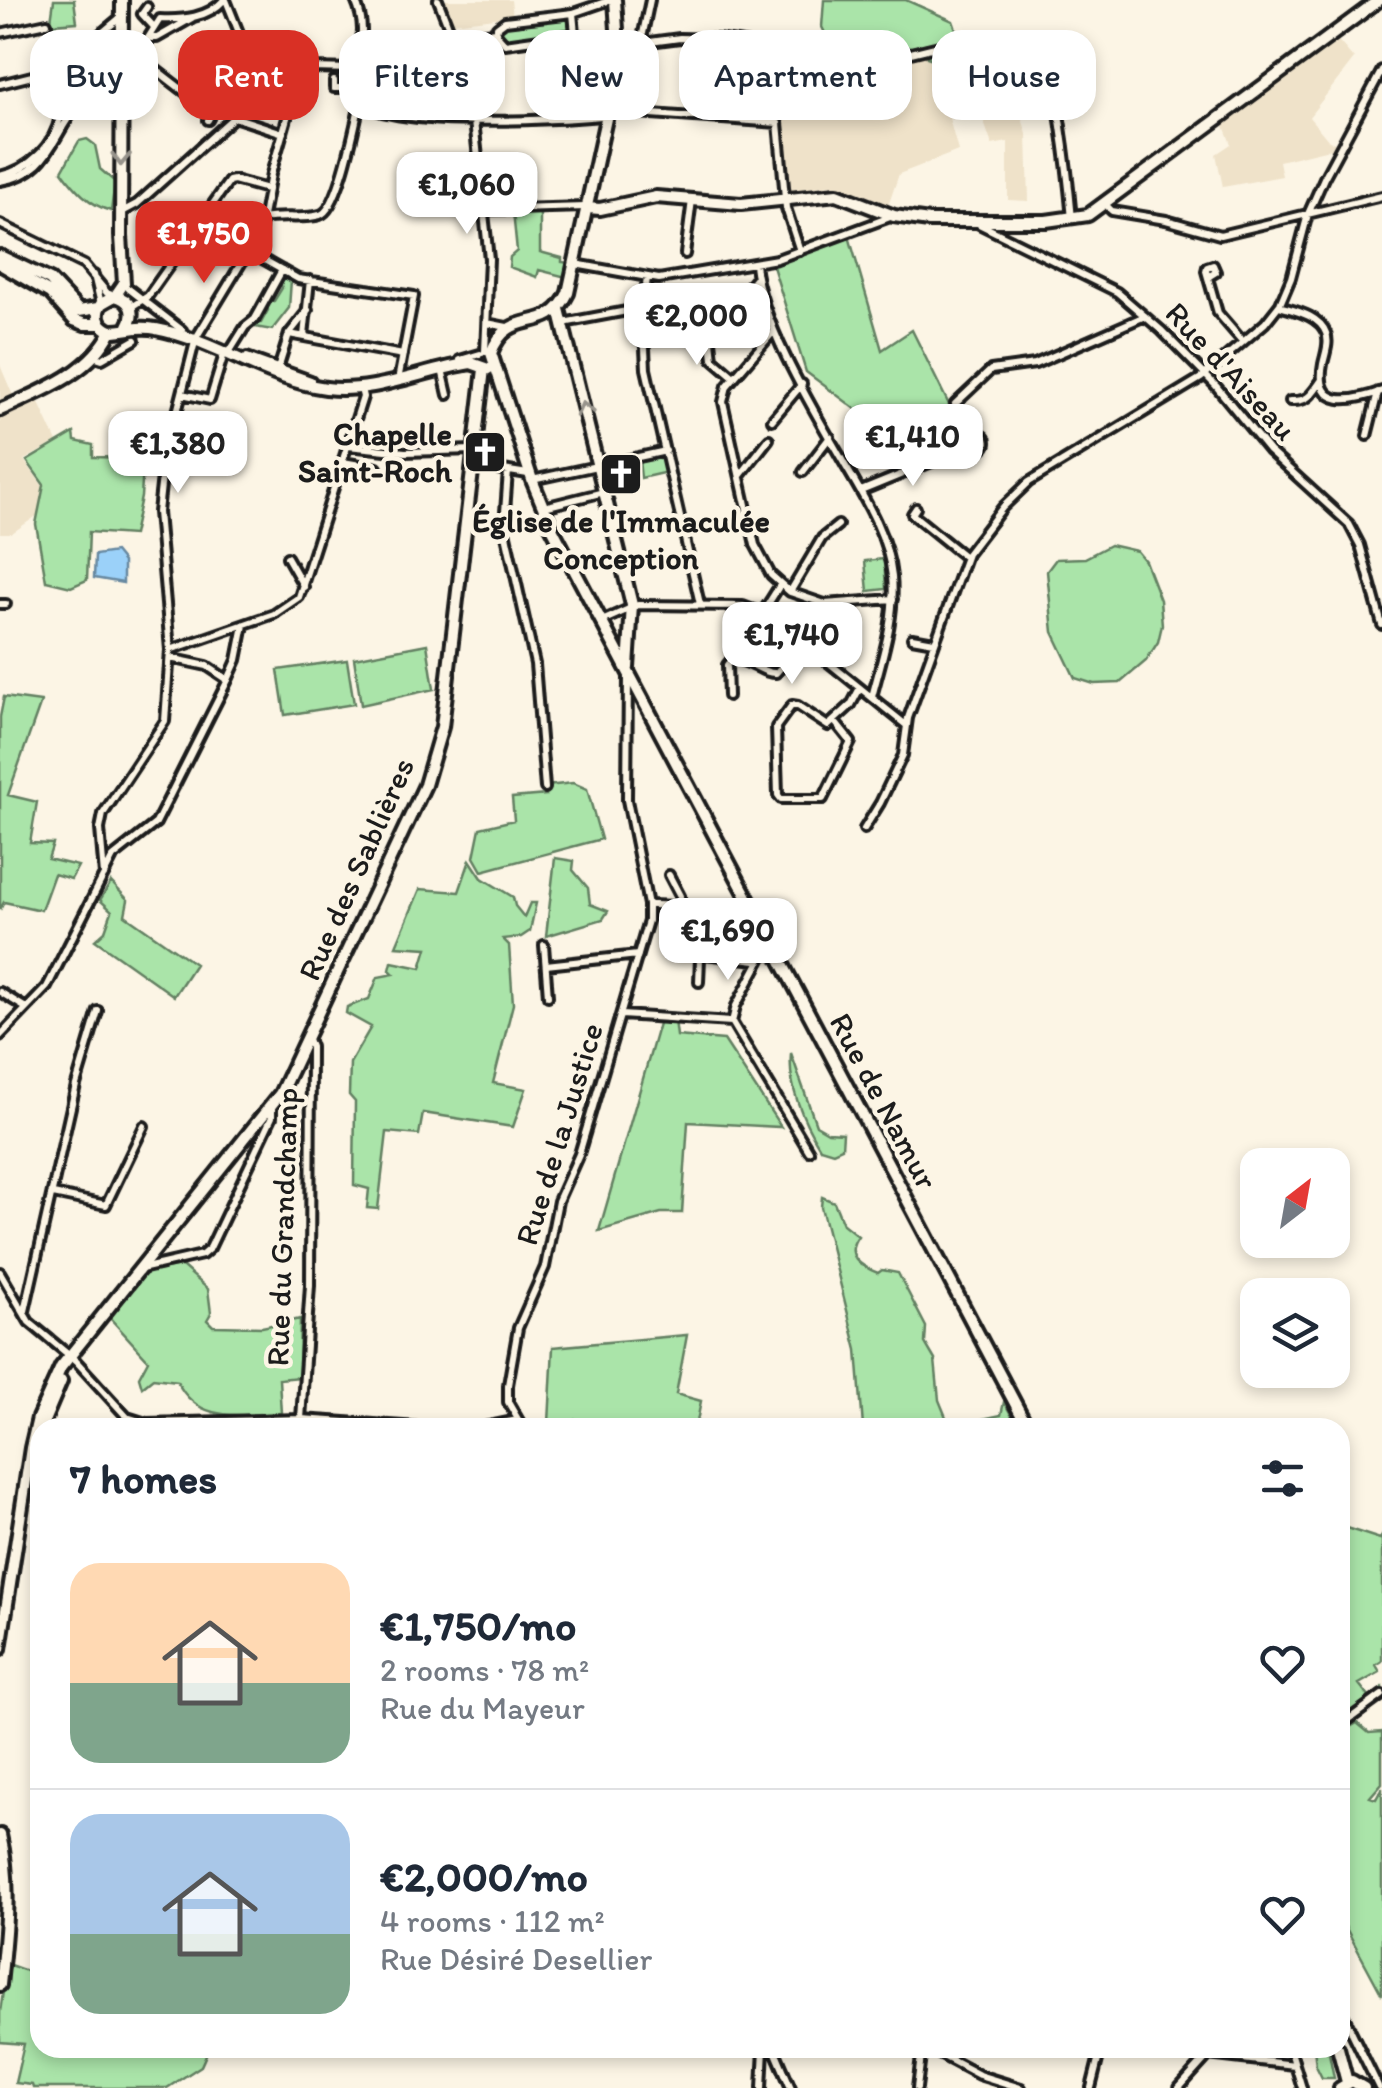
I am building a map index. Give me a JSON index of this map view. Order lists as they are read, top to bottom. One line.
{"streets":{"main road":["Rue des Sablières","Rue de Namur"],"street":["Rue d'Aiseau","Rue de la Justice","Rue du Grandchamp"]},"crossings":[["Rue des Sablières","Rue de Namur"],["Rue des Sablières","Rue du Grandchamp"],["Rue de Namur","Rue de la Justice"]],"places":{"church":["Chapelle Saint-Roch","Église de l'Immaculée Conception"]},"north":"top right","page":{"chip":["Buy","Rent","Filters","New","Apartment","House"],"price":["€1,060","€1,750","€2,000","€1,410","€1,380","€1,740","€1,690"],"heading":"7 homes","list":[{"name":"€1,750/mo","note":"2 rooms · 78 m² · Rue du Mayeur"},{"name":"€2,000/mo","note":"4 rooms · 112 m² · Rue Désiré Desellier"}]}}
